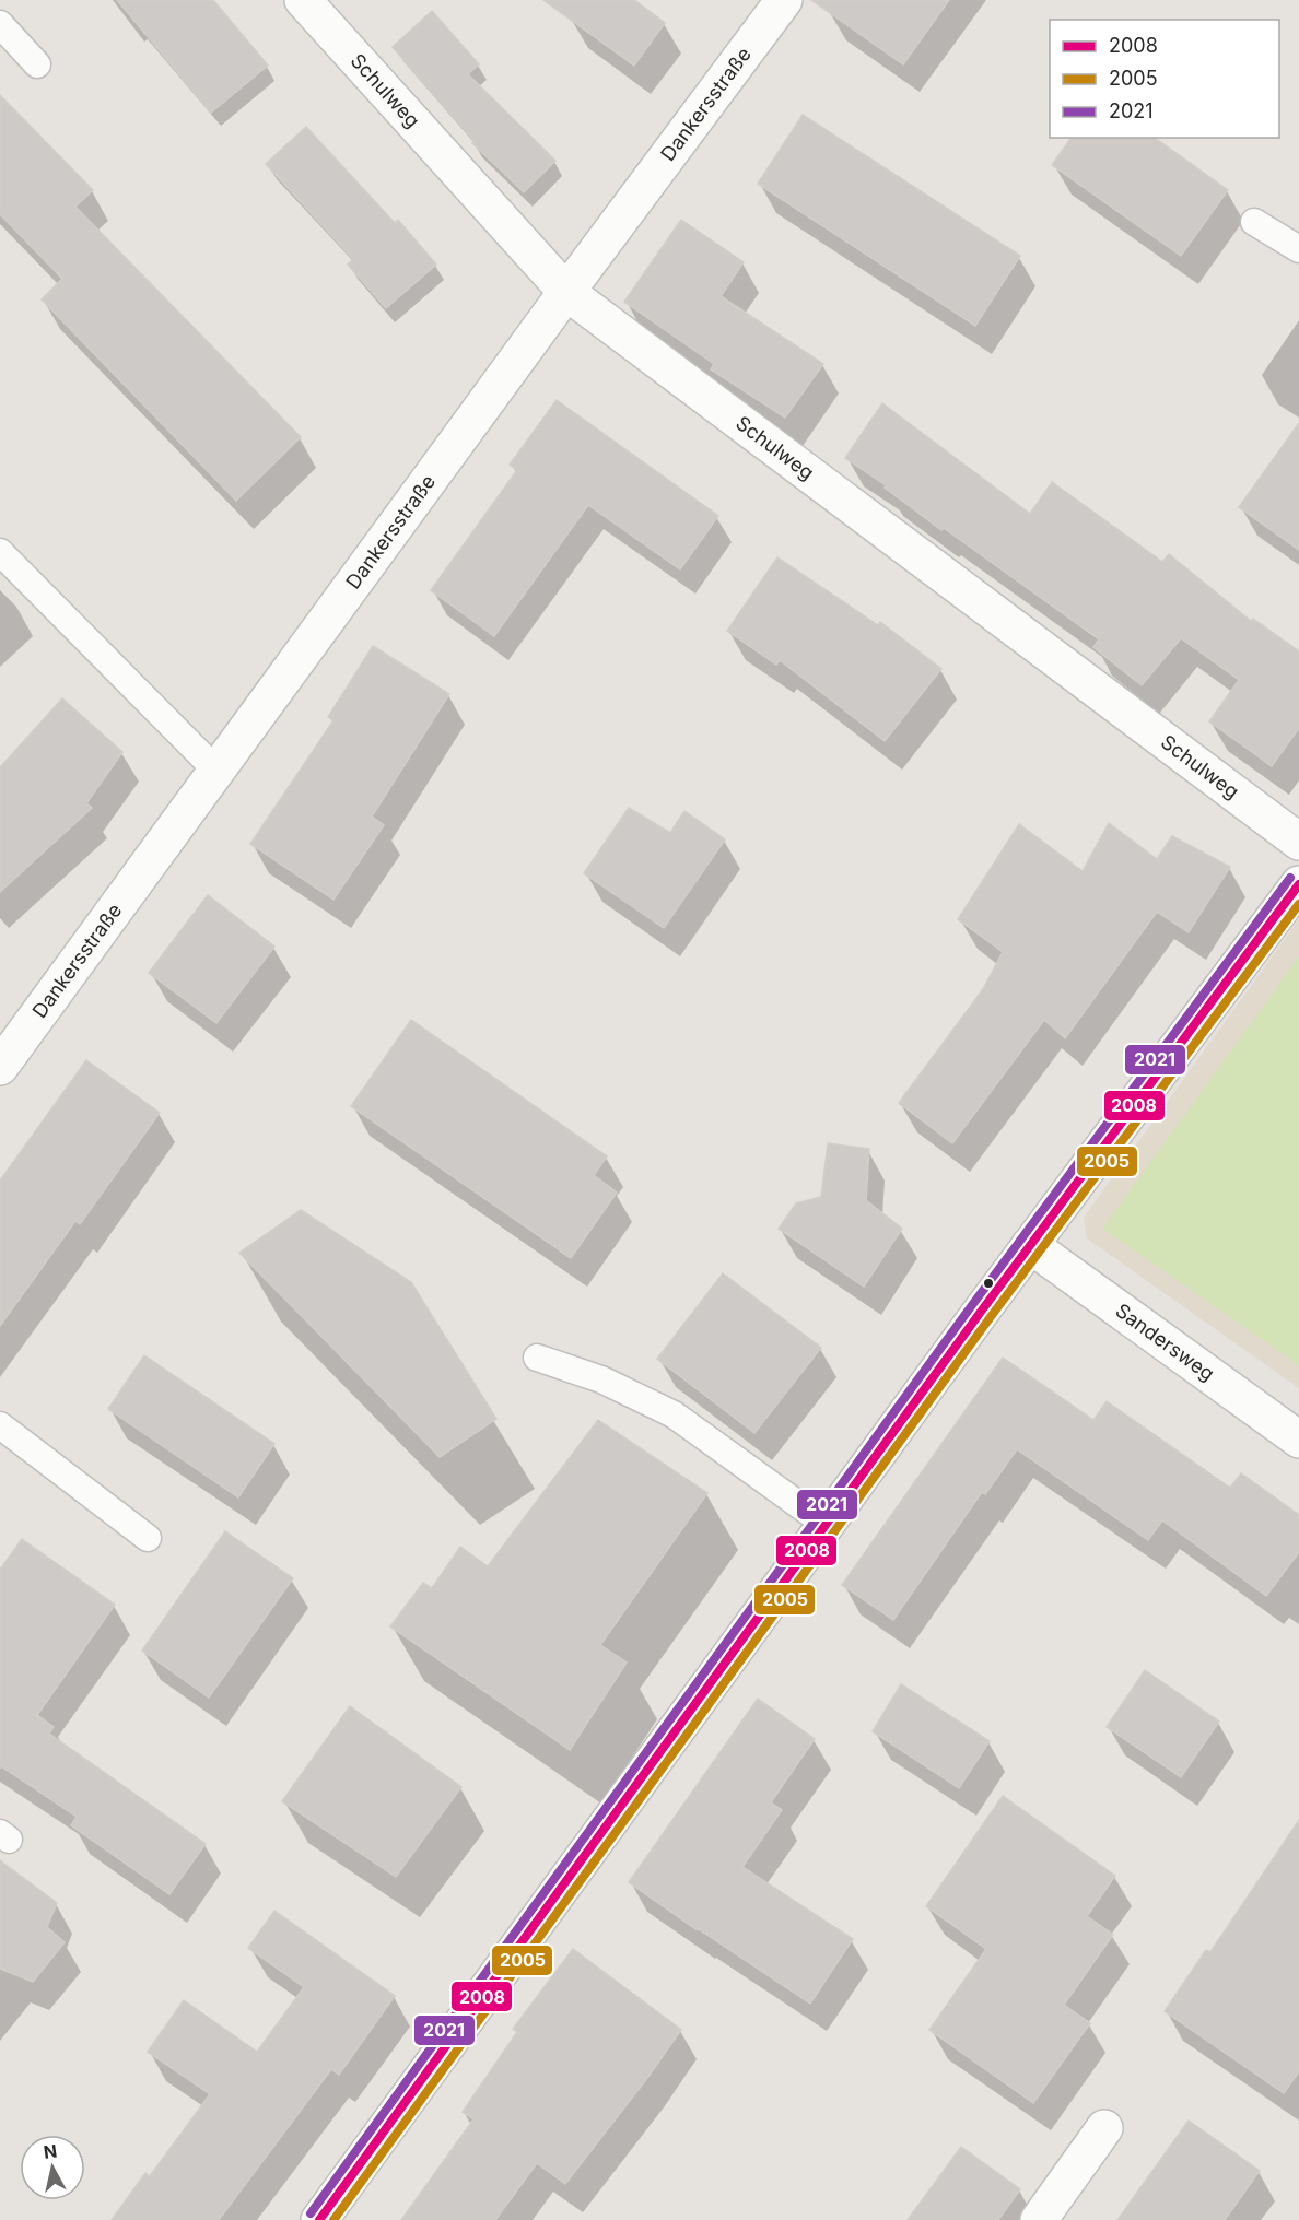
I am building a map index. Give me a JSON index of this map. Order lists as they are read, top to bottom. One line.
{"streets":{"street":["Schulweg","Dankersstraße","Sandersweg"]},"crossings":[["Schulweg","Dankersstraße"]],"lines":["transit line 2021","transit line 2008","transit line 2005"],"legend":["2008","2005","2021"],"north":"top"}
